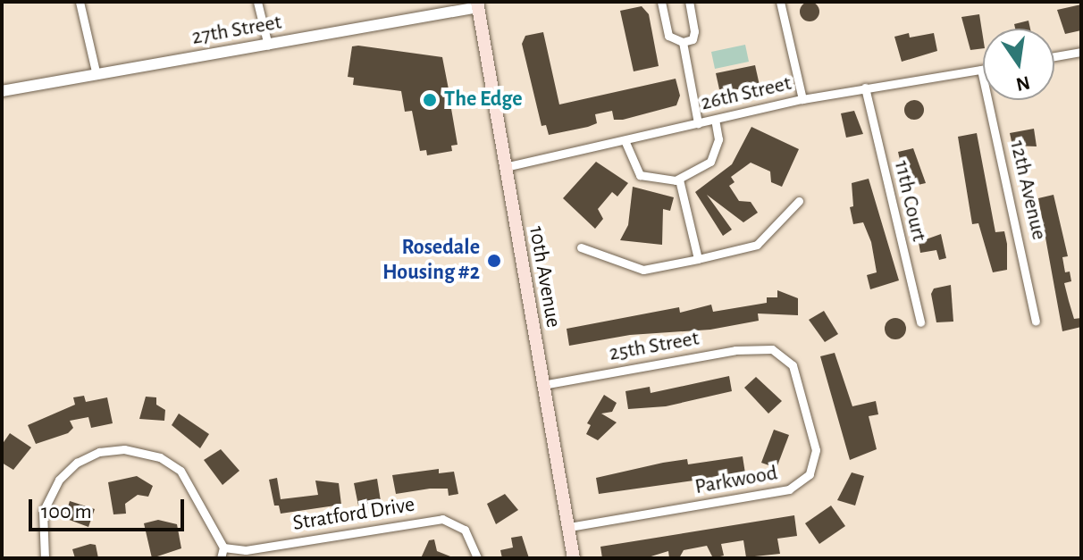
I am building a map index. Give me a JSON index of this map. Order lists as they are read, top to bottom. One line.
{"streets":{"main road":["10th Avenue"],"street":["27th Street","26th Street","12th Avenue","11th Court","25th Street","Parkwood","Stratford Drive"]},"crossings":[["27th Street","10th Avenue"],["26th Street","12th Avenue"],["26th Street","11th Court"],["26th Street","10th Avenue"],["10th Avenue","25th Street"],["10th Avenue","Parkwood"],["25th Street","Parkwood"]],"places":["The Edge","Rosedale Housing #2"],"scale_bar":"100 m","north":"bottom"}
